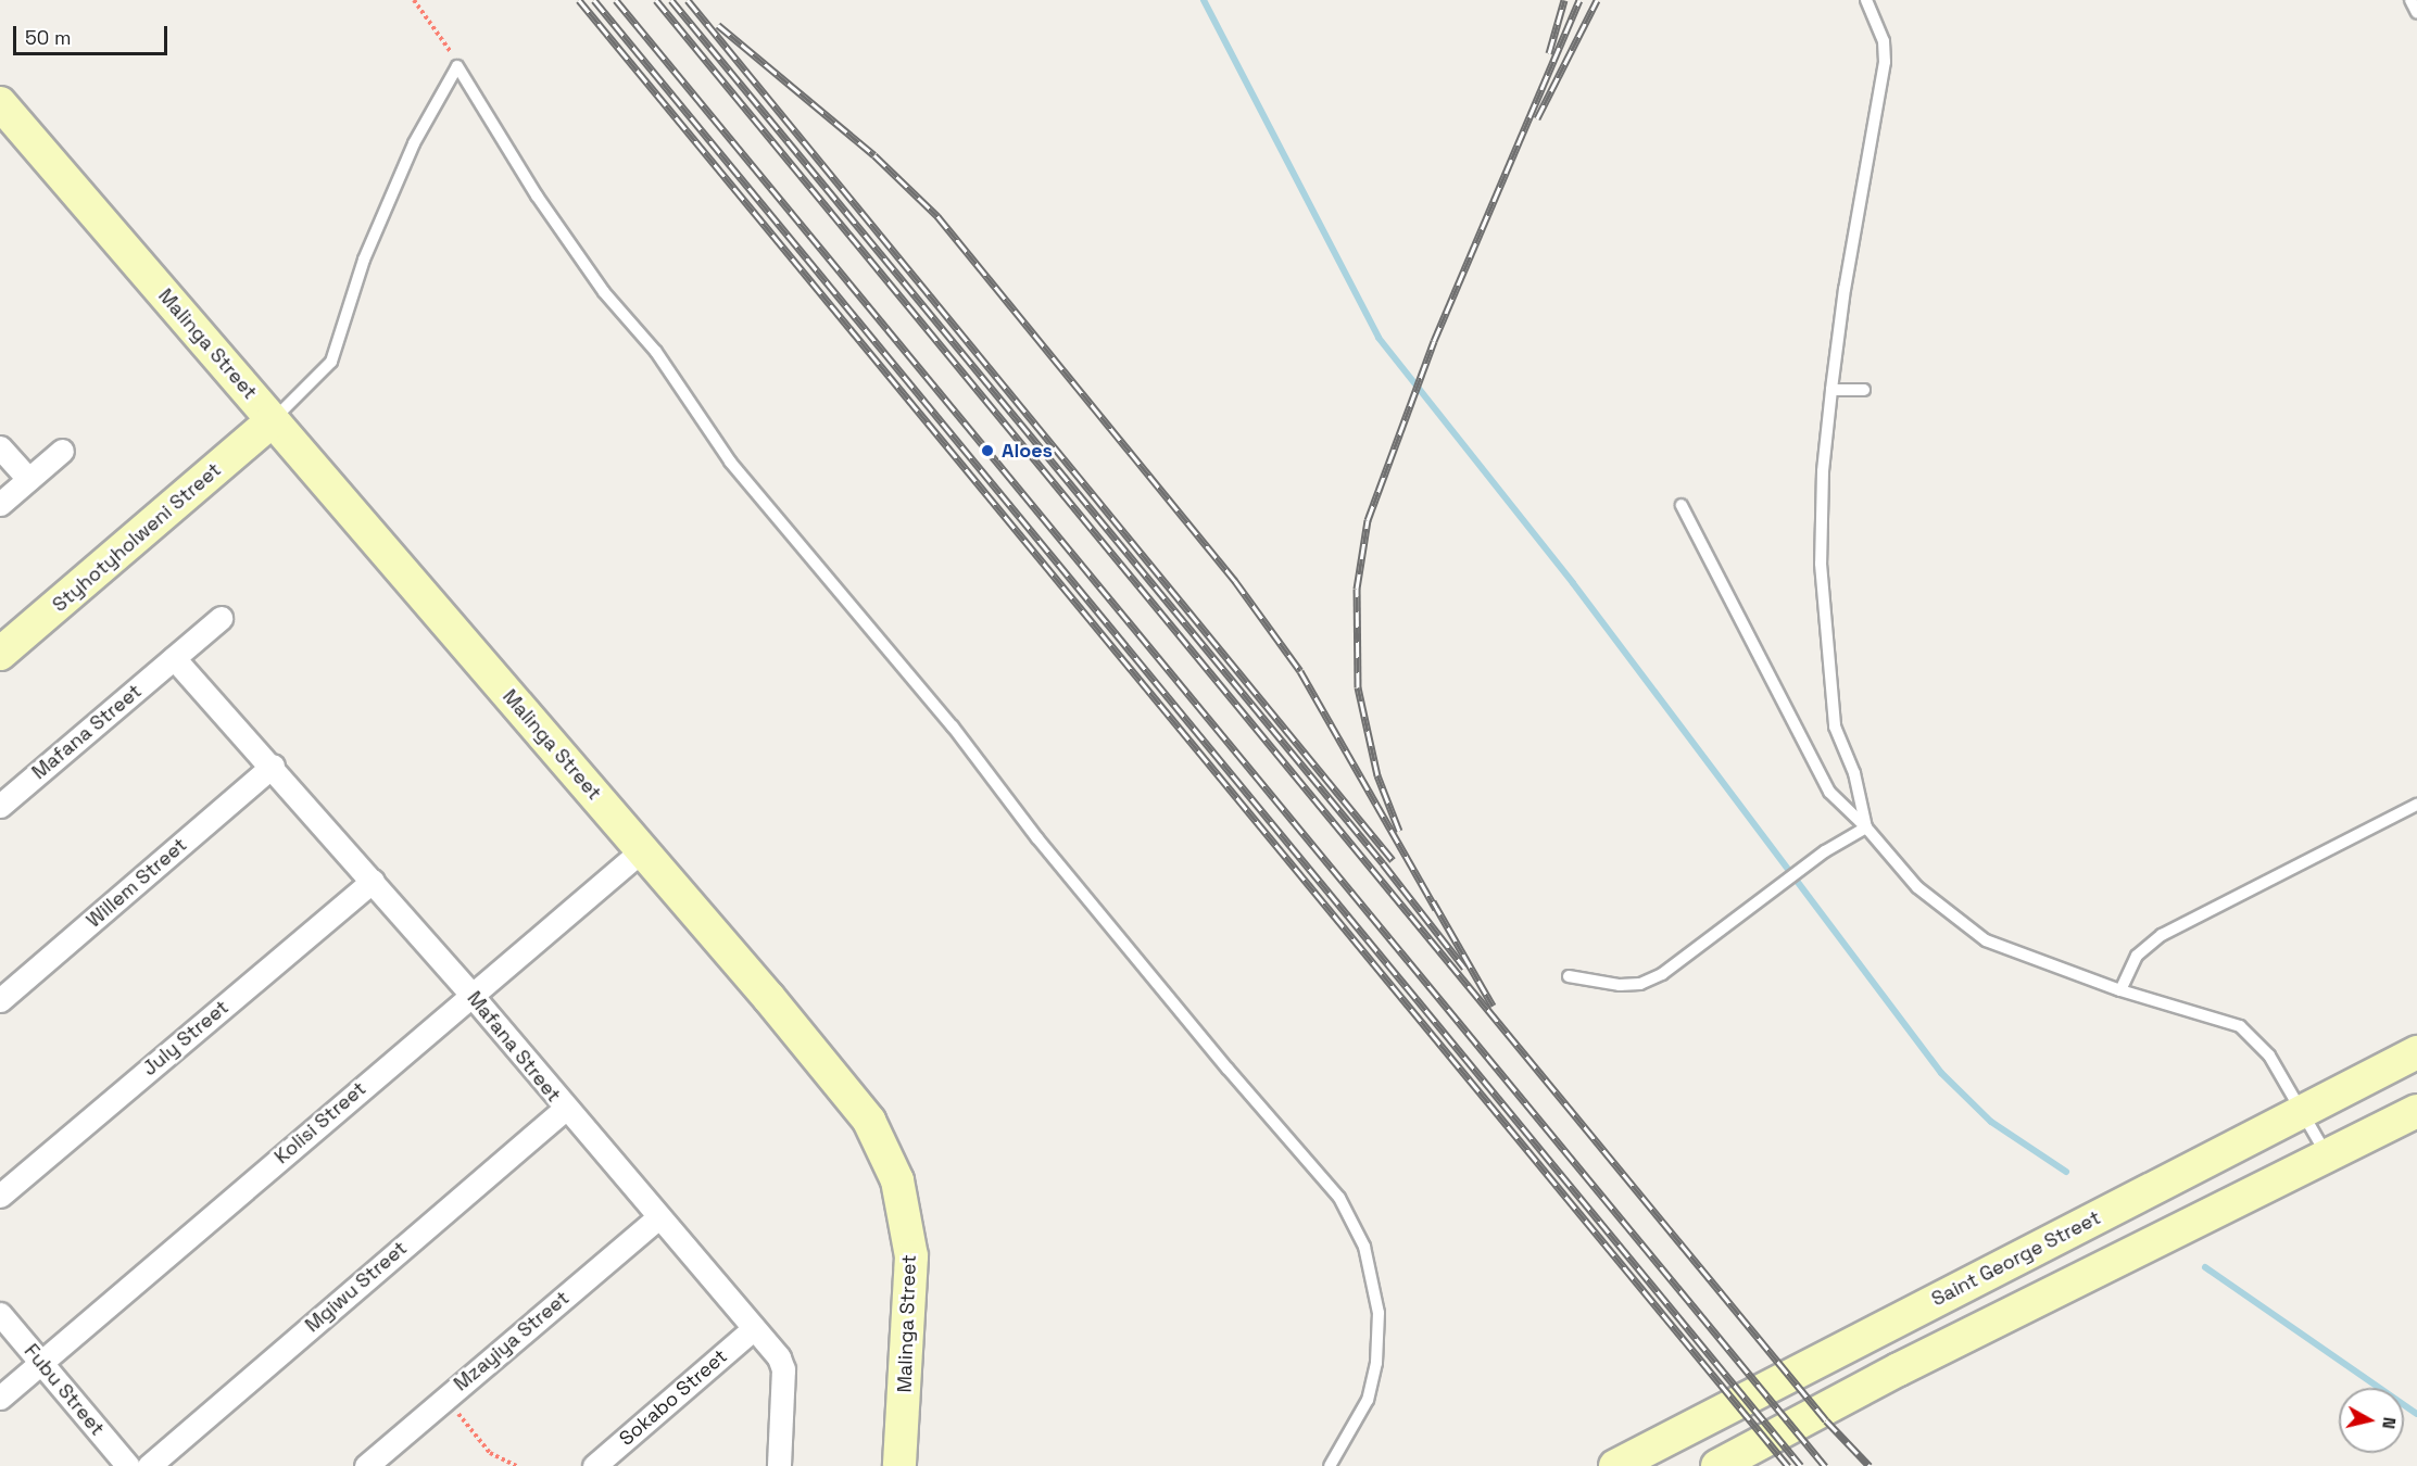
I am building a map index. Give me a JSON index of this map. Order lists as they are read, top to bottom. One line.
{"streets":{"street":["Malinga Street","Styhotyholweni Street","Mafana Street","Willem Street","July Street","Kolisi Street","Saint George Street","Mgiwu Street","Mzayiya Street","Fubu Street","Sokabo Street"]},"crossings":[["Malinga Street","Styhotyholweni Street"],["Malinga Street","Kolisi Street"],["Mafana Street","Willem Street"],["Mafana Street","July Street"],["Mafana Street","Kolisi Street"],["Mafana Street","Mgiwu Street"],["Mafana Street","Mzayiya Street"],["Mafana Street","Sokabo Street"],["Kolisi Street","Fubu Street"]],"places":["Aloes"],"scale_bar":"50 m","north":"right"}
